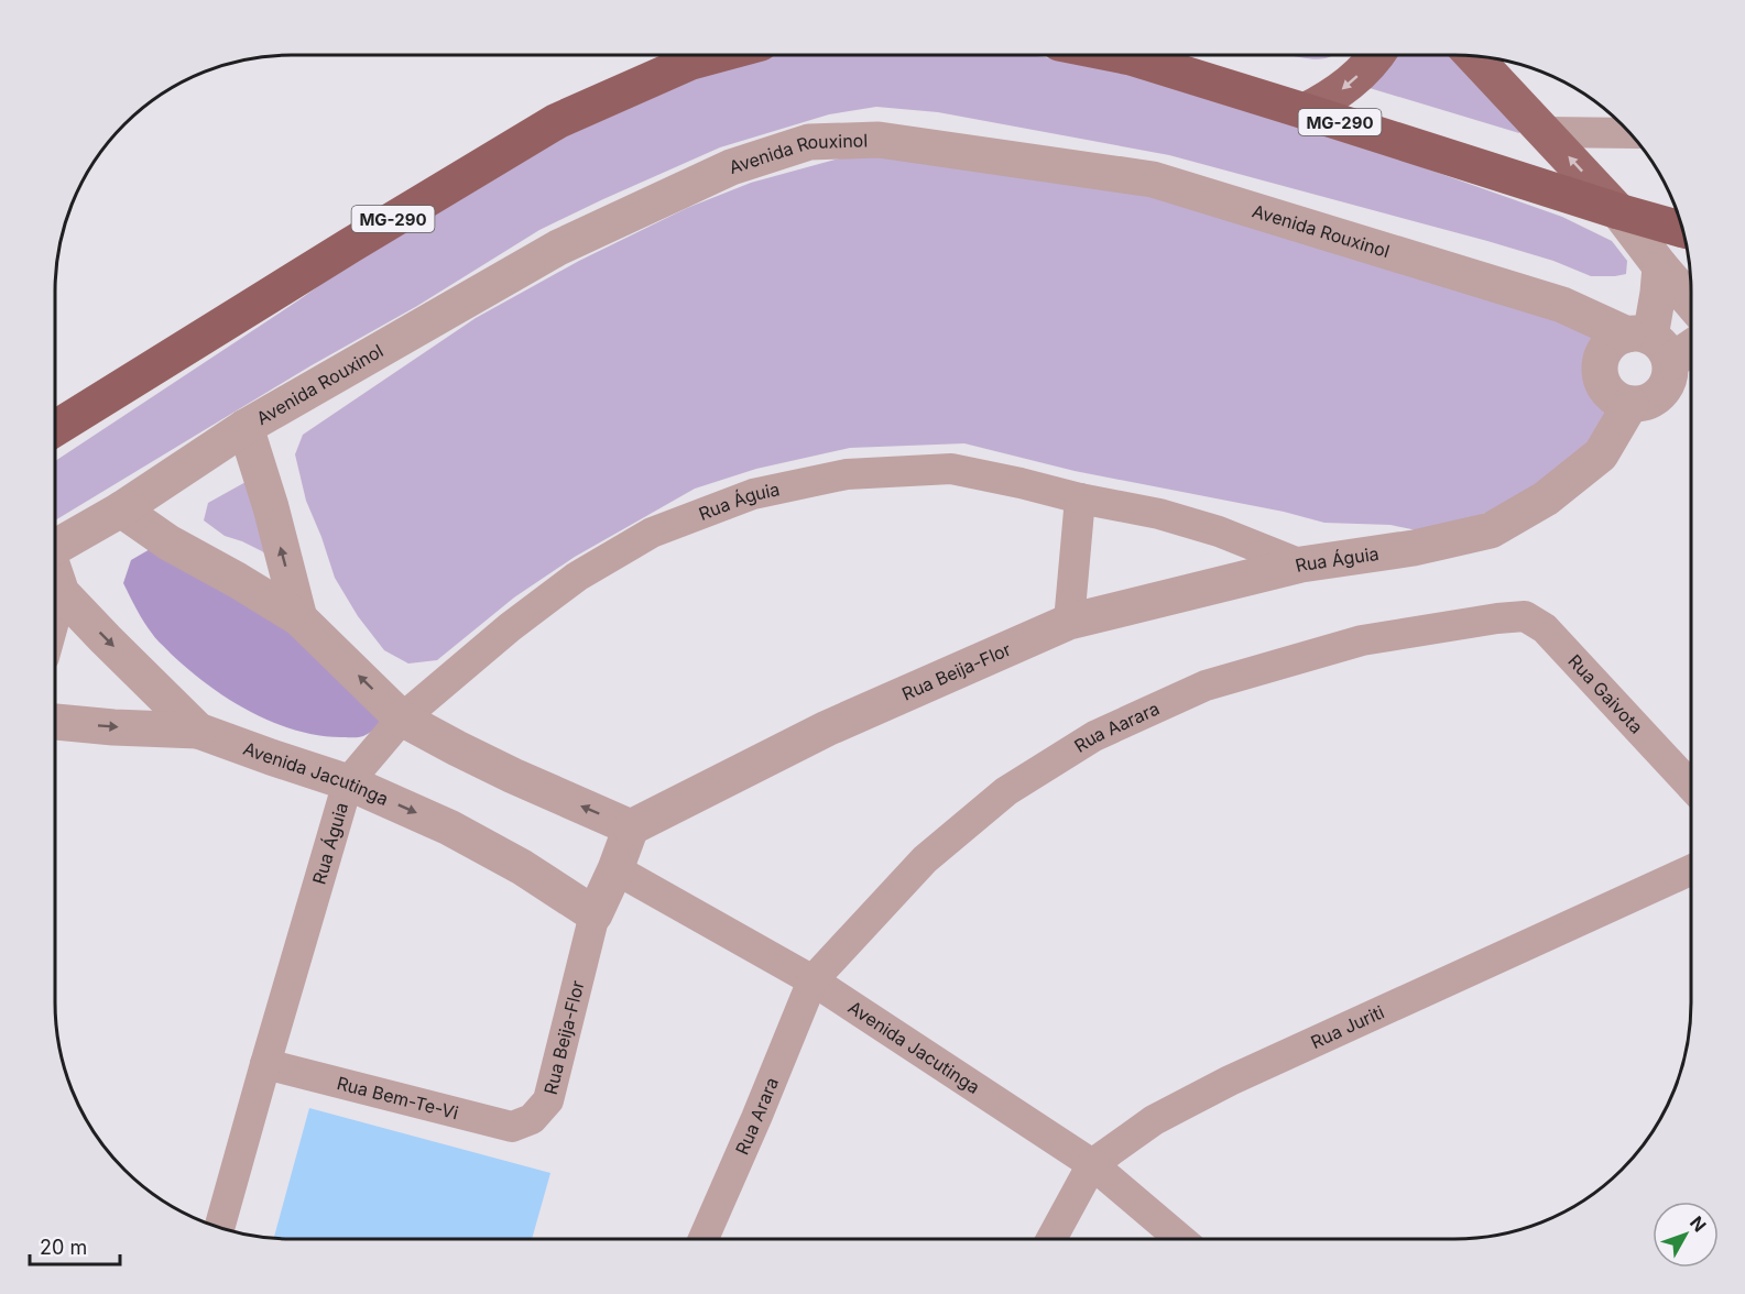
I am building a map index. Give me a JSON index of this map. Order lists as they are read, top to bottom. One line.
{"streets":{"highway":["MG-290"],"street":["Avenida Rouxinol","Rua Águia","Rua Beija-Flor","Rua Gaivota","Rua Aarara","Avenida Jacutinga","Rua Juriti","Rua Bem-Te-Vi","Rua Arara"]},"crossings":[["Avenida Rouxinol","Rua Águia"],["Rua Águia","Rua Beija-Flor"],["Rua Águia","Avenida Jacutinga"],["Rua Águia","Rua Bem-Te-Vi"],["Rua Beija-Flor","Avenida Jacutinga"],["Rua Beija-Flor","Rua Bem-Te-Vi"],["Rua Gaivota","Rua Aarara"],["Rua Aarara","Avenida Jacutinga"],["Rua Aarara","Rua Arara"],["Avenida Jacutinga","Rua Juriti"],["Avenida Jacutinga","Rua Arara"]],"scale_bar":"20 m","north":"top right"}
